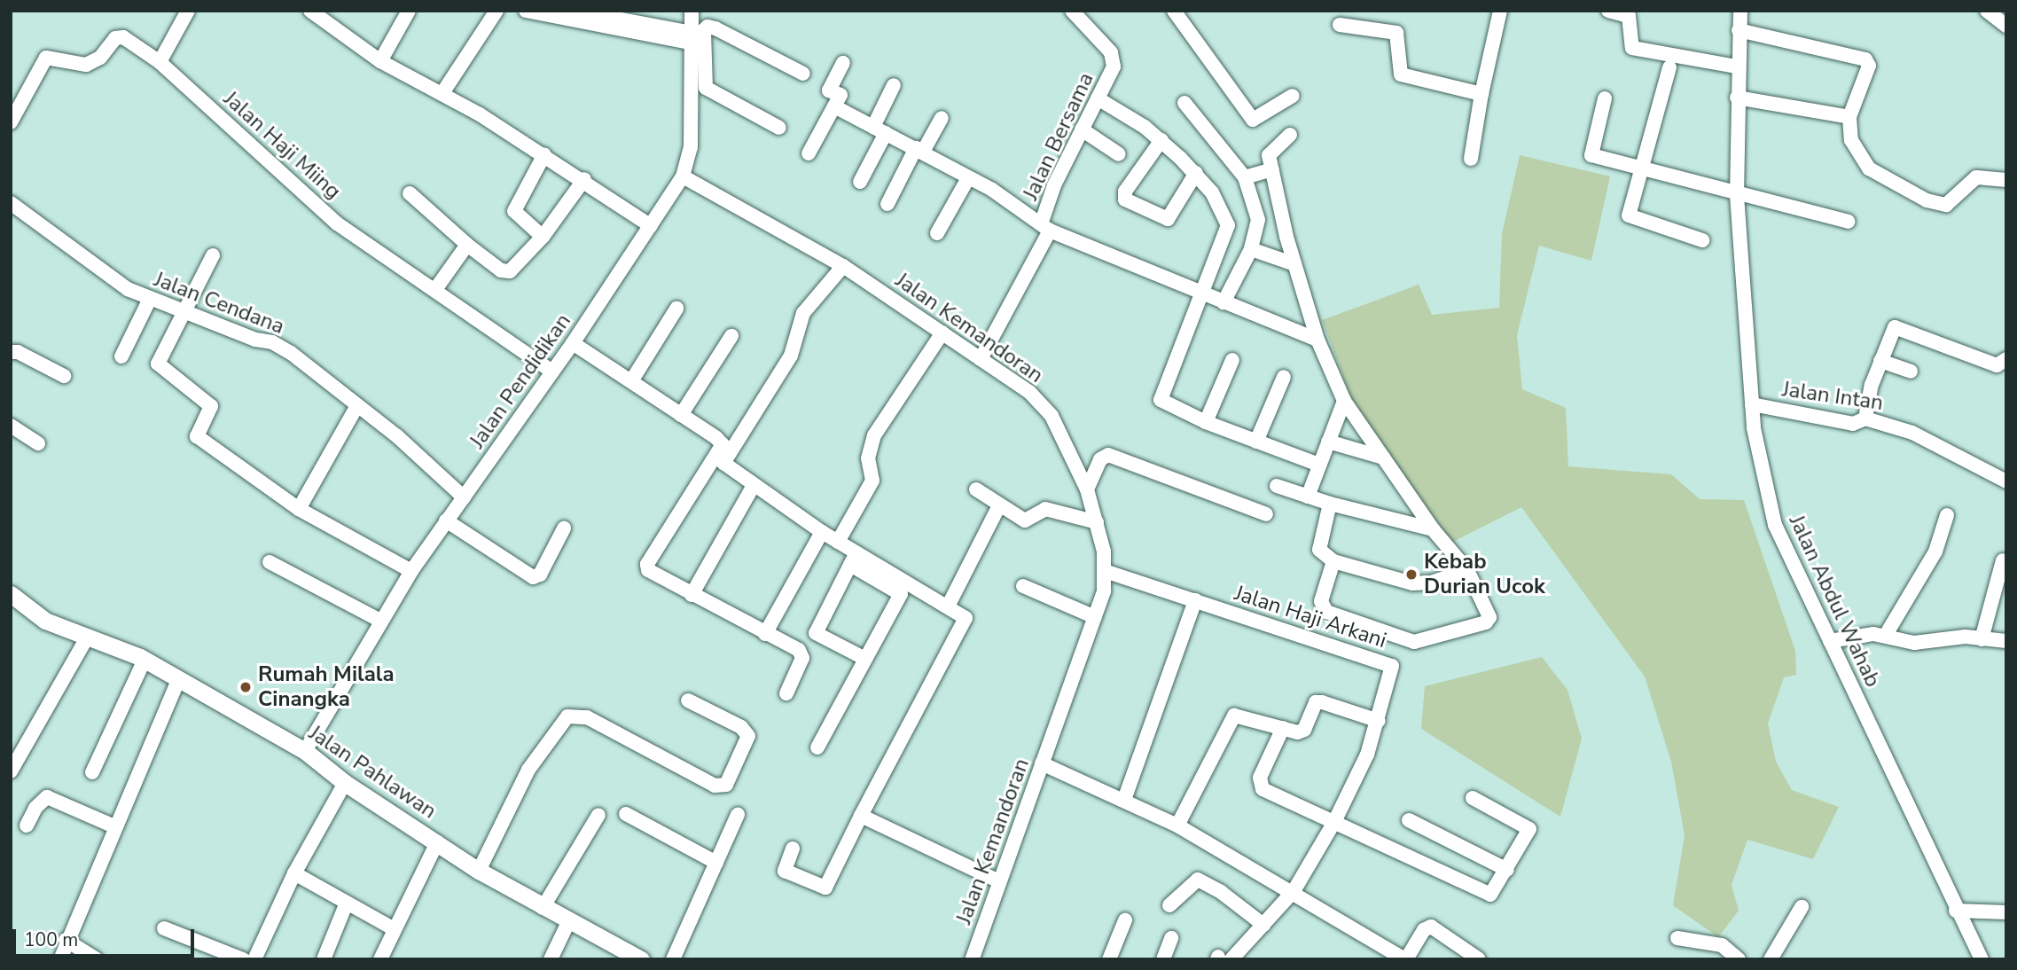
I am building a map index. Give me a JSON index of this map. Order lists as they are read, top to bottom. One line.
{"streets":{"street":["Jalan Bersama","Jalan Haji Miing","Jalan Cendana","Jalan Kemandoran","Jalan Pendidikan","Jalan Intan","Jalan Abdul Wahab","Jalan Haji Arkani","Jalan Pahlawan"]},"crossings":[["Jalan Bersama","Jalan Kemandoran"],["Jalan Haji Miing","Jalan Pendidikan"],["Jalan Cendana","Jalan Pendidikan"],["Jalan Kemandoran","Jalan Pendidikan"],["Jalan Kemandoran","Jalan Haji Arkani"],["Jalan Pendidikan","Jalan Pahlawan"],["Jalan Intan","Jalan Abdul Wahab"]],"places":["Kebab Durian Ucok","Rumah Milala Cinangka"],"scale_bar":"100 m"}
